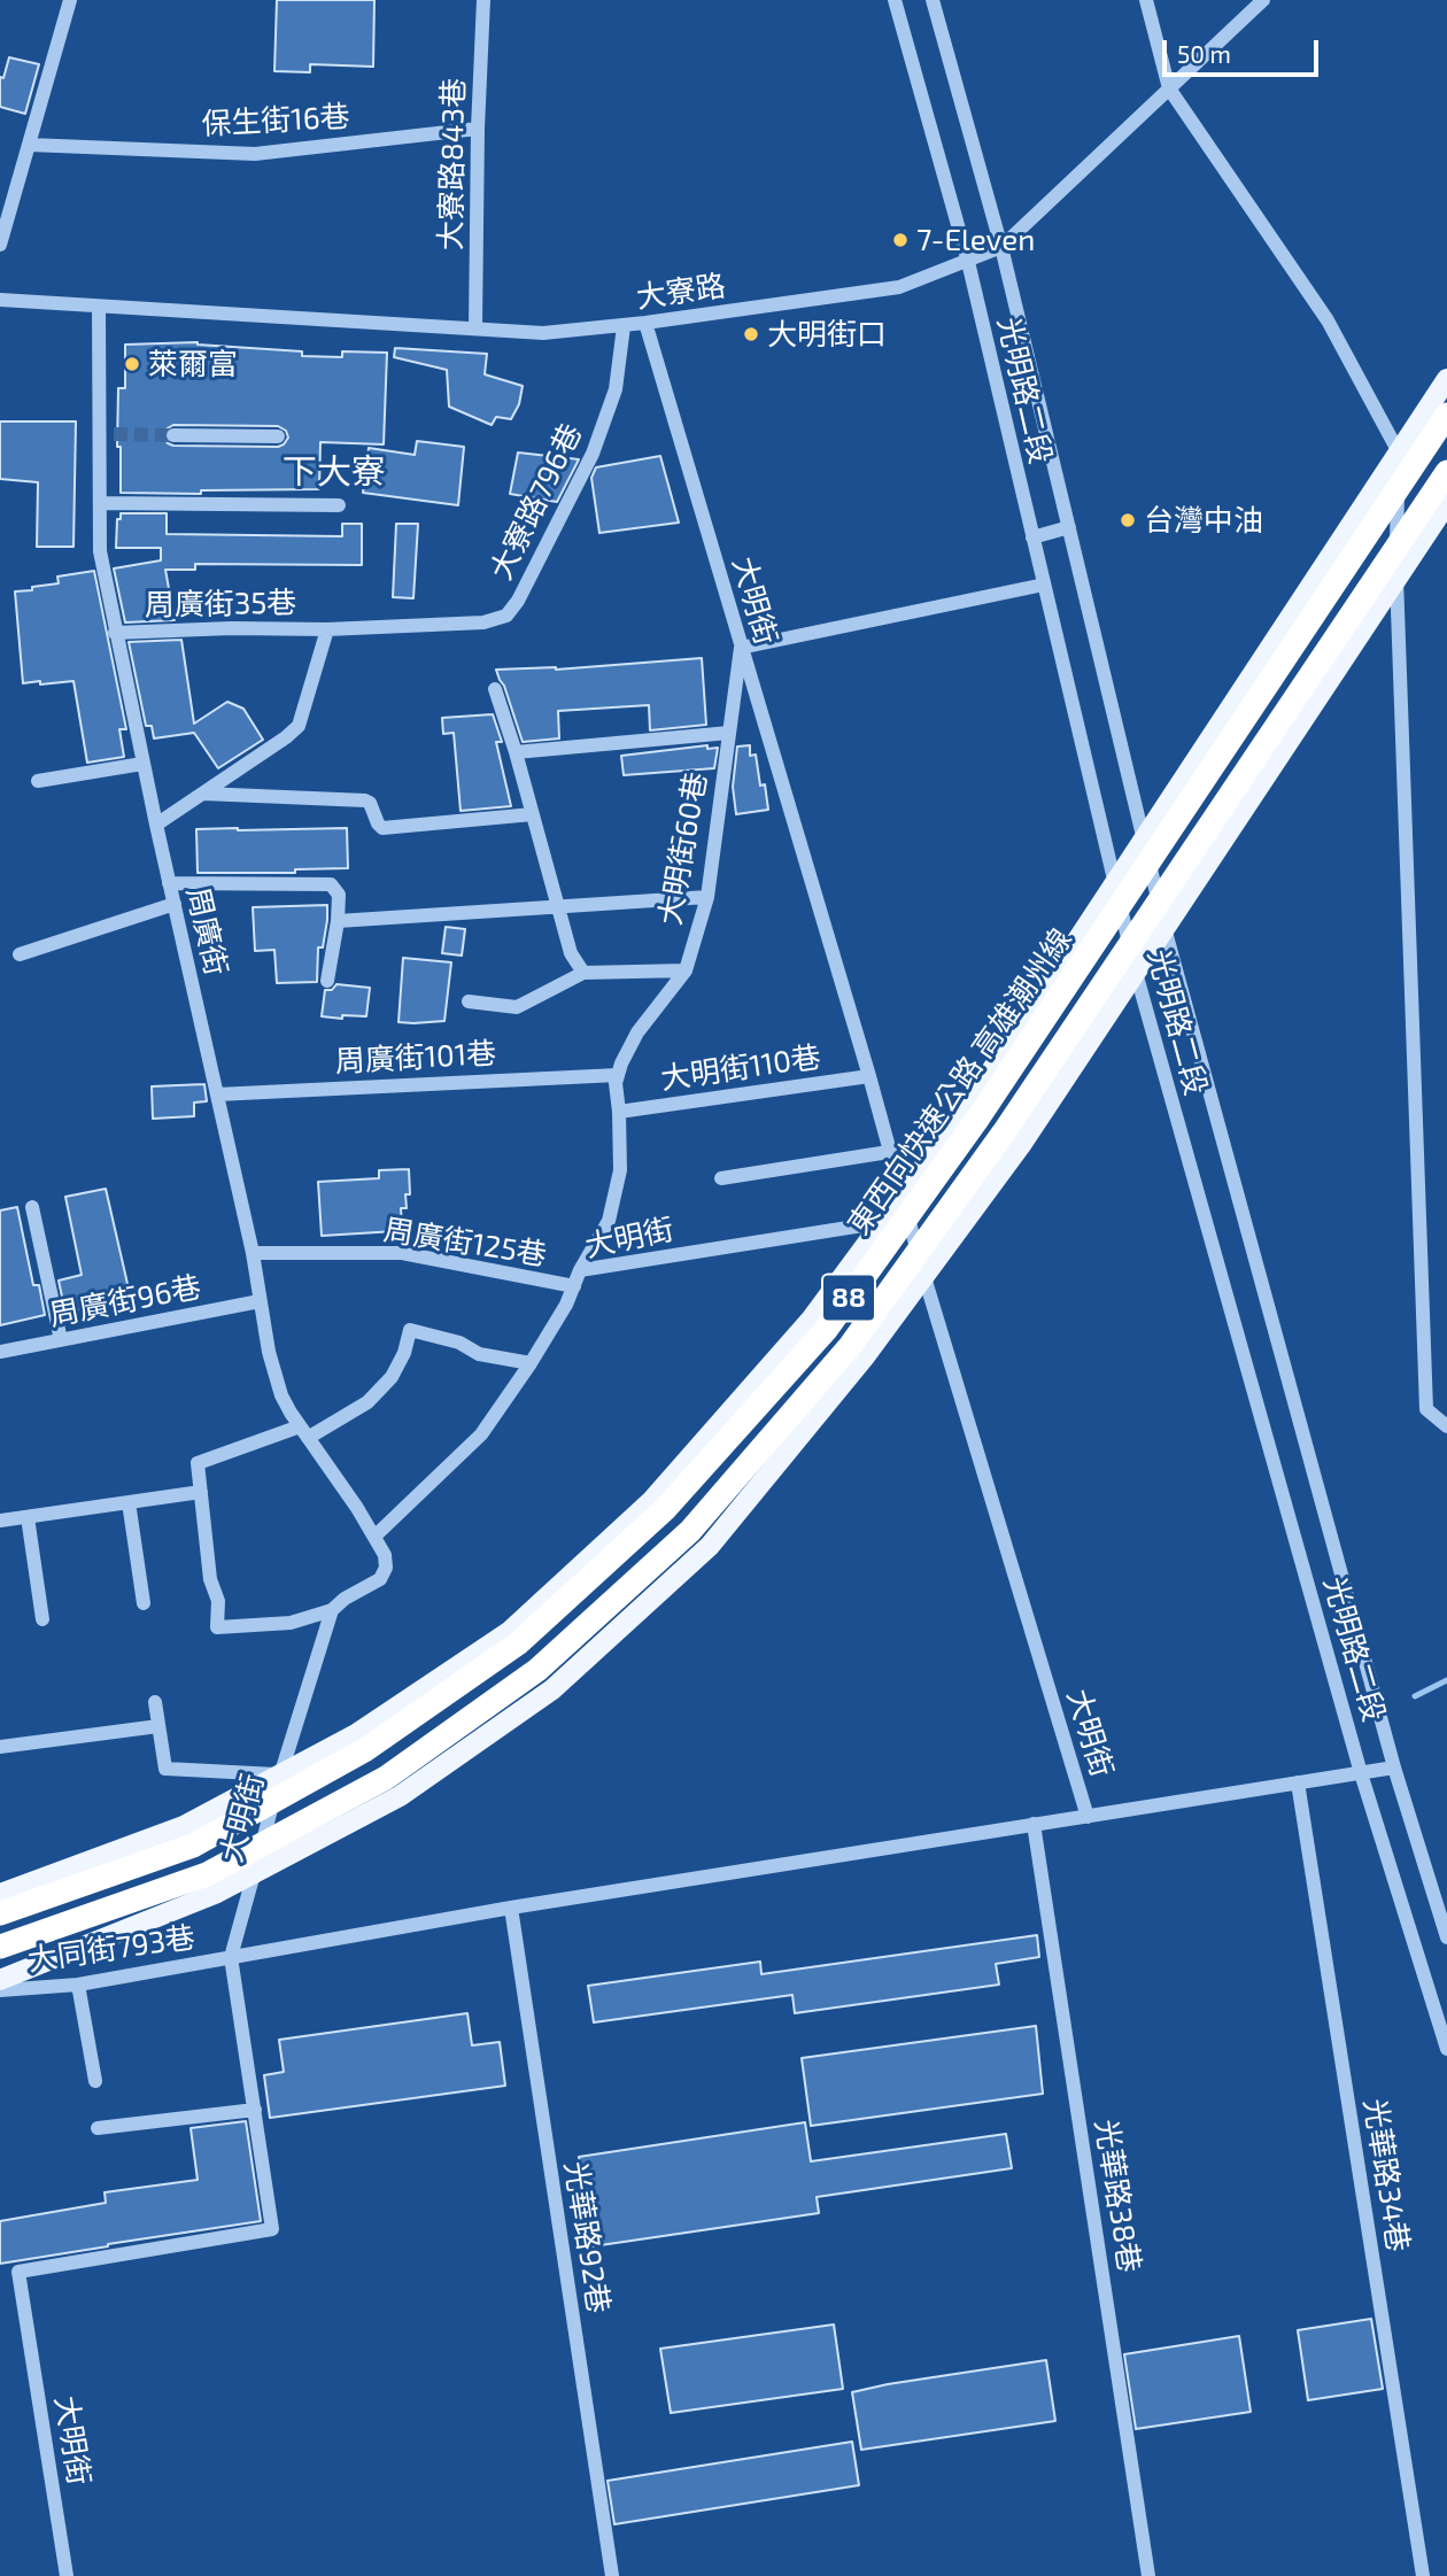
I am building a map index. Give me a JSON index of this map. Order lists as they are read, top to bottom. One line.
{"streets":{"highway":["東西向快速公路 高雄潮州線","88"],"street":["保生街16巷","大寮路843巷","大寮路","光明路二段","大寮路796巷","大明街","周廣街35巷","大明街60巷","周廣街","周廣街101巷","大明街110巷","周廣街125巷","周廣街96巷","大同街793巷","光華路34巷","光華路38巷","光華路92巷"]},"crossings":[["保生街16巷","大寮路843巷"],["大寮路843巷","大寮路"],["大寮路","光明路二段"],["大寮路","大寮路796巷"],["大寮路","大明街"],["大寮路","周廣街"],["光明路二段","大同街793巷"],["大寮路796巷","周廣街35巷"],["大明街","大明街60巷"],["大明街","周廣街"],["大明街","大明街110巷"],["大明街","周廣街125巷"],["大明街","大同街793巷"],["周廣街35巷","周廣街"],["大明街60巷","周廣街101巷"],["大明街60巷","大明街110巷"],["周廣街","周廣街101巷"],["周廣街","周廣街125巷"],["周廣街","周廣街96巷"],["大同街793巷","光華路34巷"],["大同街793巷","光華路38巷"],["大同街793巷","光華路92巷"]],"districts":["下大寮"],"places":["7-Eleven","大明街口","萊爾富","台灣中油"],"scale_bar":"50 m"}
